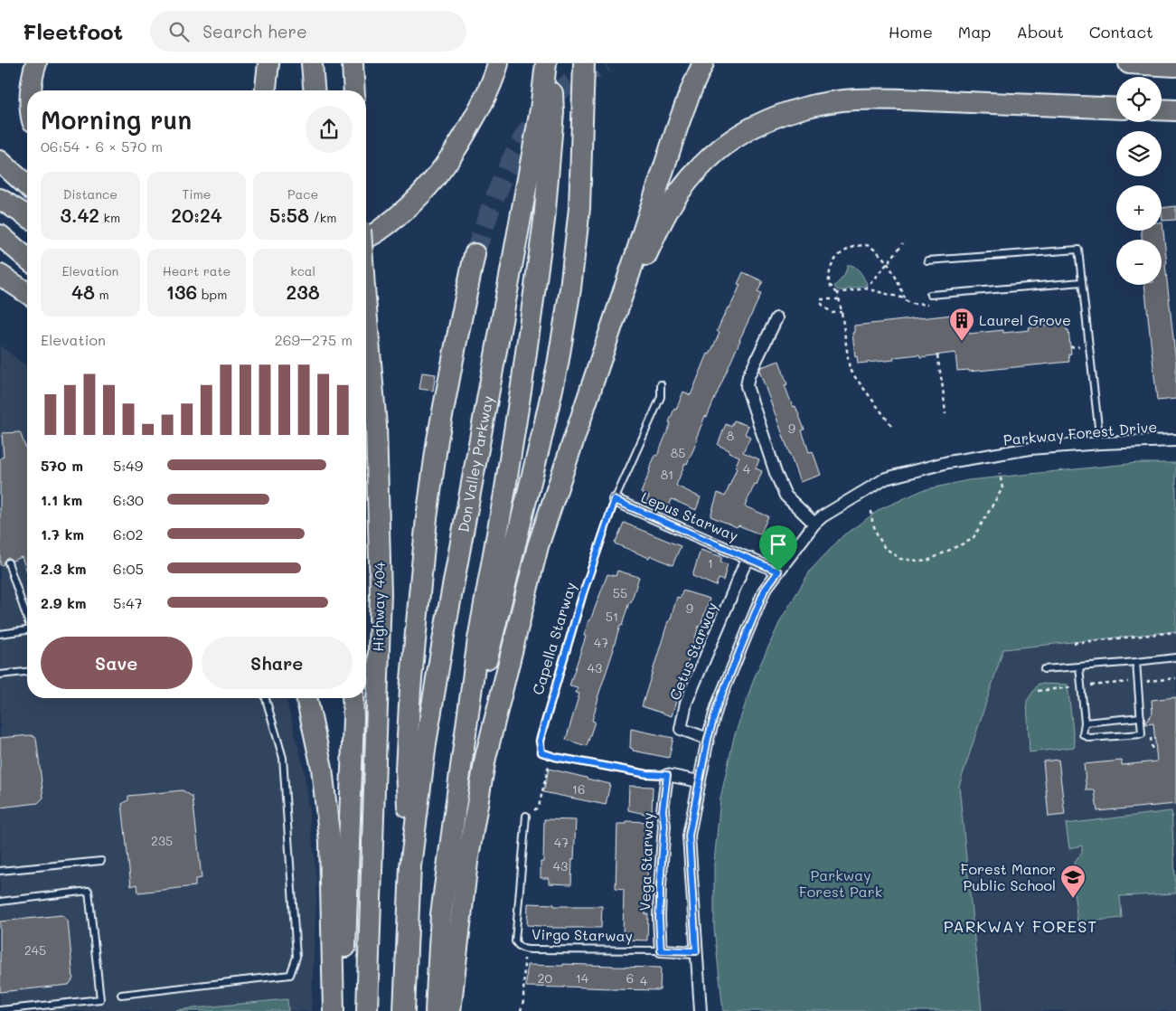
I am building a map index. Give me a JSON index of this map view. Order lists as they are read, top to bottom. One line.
{"streets":{"highway":["Don Valley Parkway","Highway 404"],"street":["Parkway Forest Drive","Lepus Starway","Capella Starway","Cetus Starway","Vega Starway","Virgo Starway"]},"crossings":[["Parkway Forest Drive","Lepus Starway"],["Parkway Forest Drive","Capella Starway"],["Parkway Forest Drive","Cetus Starway"],["Parkway Forest Drive","Virgo Starway"],["Lepus Starway","Capella Starway"],["Lepus Starway","Cetus Starway"],["Capella Starway","Vega Starway"],["Vega Starway","Virgo Starway"]],"districts":["PARKWAY FOREST"],"parks":["Parkway Forest Park"],"places":{"building":["Laurel Grove"],"school or university":["Forest Manor Public School"]},"house_numbers":["9","8","85","4","81","1","55","9","51","47","43","16","235","47","43","245","20","14","6","4"],"page":{"header":"Fleetfoot","search":"Search here","nav":["Home","Map","About","Contact"],"map_buttons":["+","−"],"heading":["Morning run","06:54 · 6 × 570 m"],"stats":[["Distance","3.42 km"],["Time","20:24"],["Pace","5:58 /km"],["Elevation","48 m"],["Heart rate","136 bpm"],["kcal","238"]],"chart":["Elevation","269–275 m"],"list":[{"name":"570 m","note":"5:49"},{"name":"1.1 km","note":"6:30"},{"name":"1.7 km","note":"6:02"},{"name":"2.3 km","note":"6:05"},{"name":"2.9 km","note":"5:47"}],"buttons":["Save","Share"]}}
